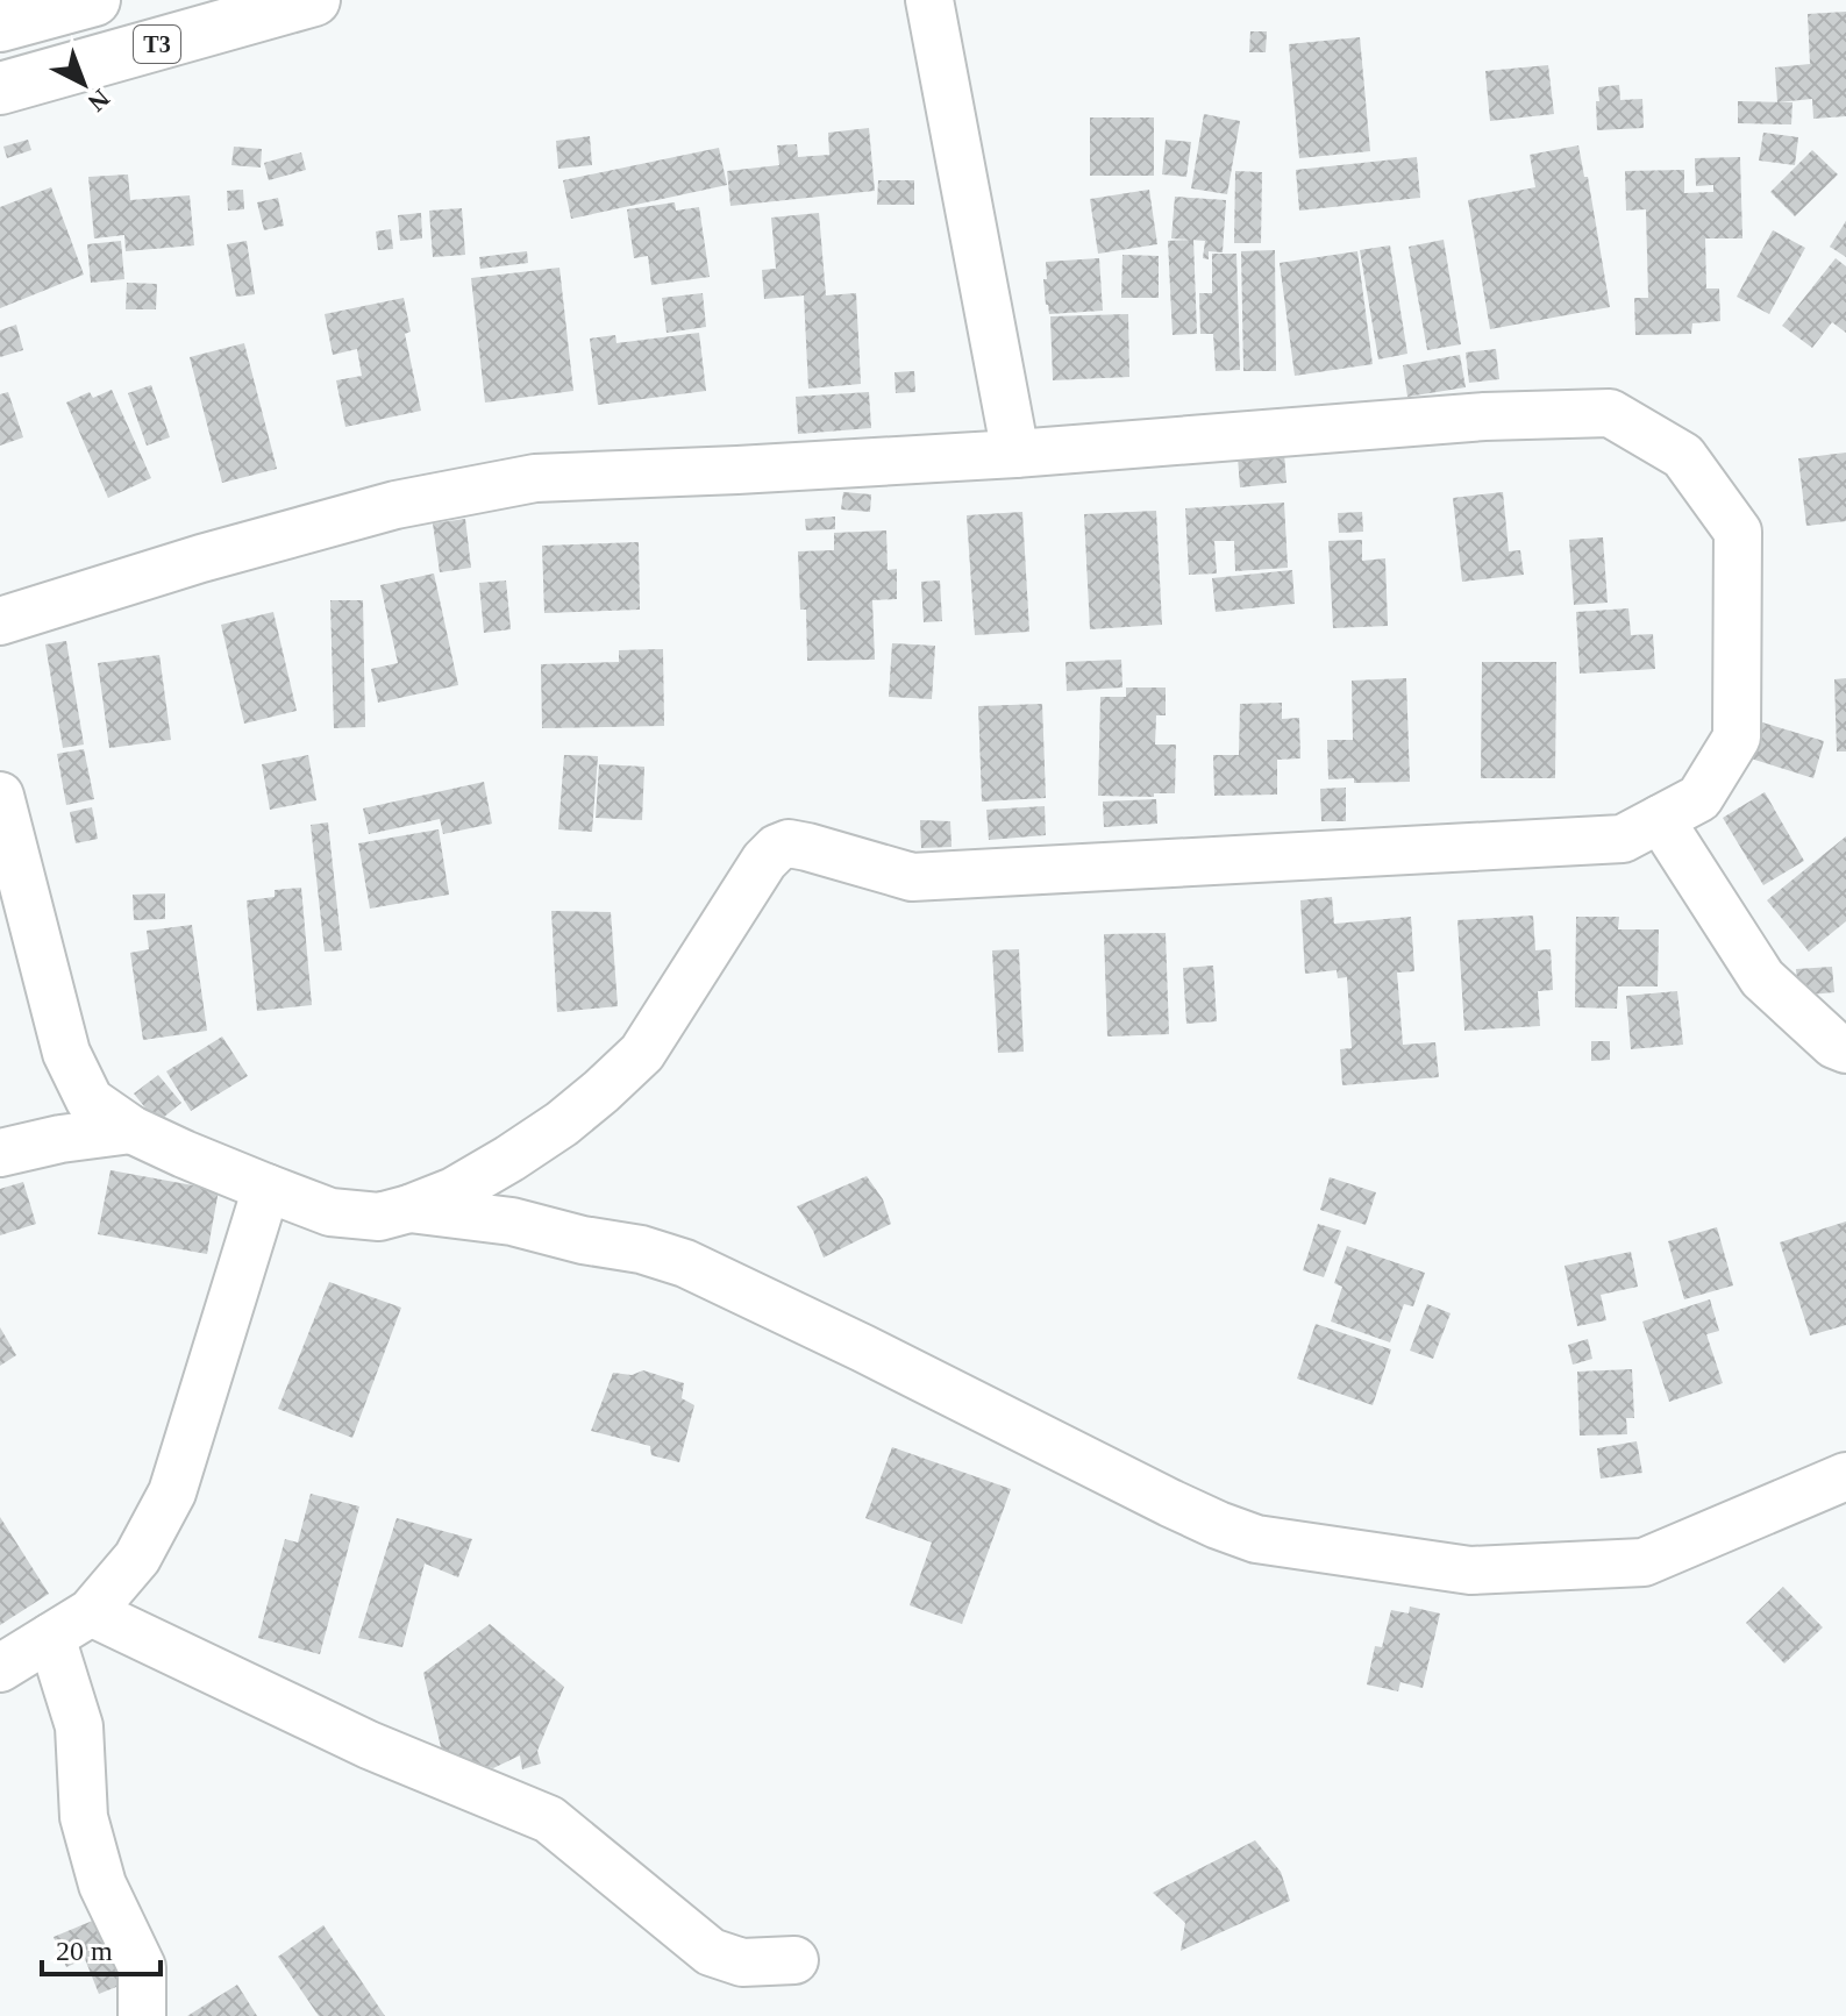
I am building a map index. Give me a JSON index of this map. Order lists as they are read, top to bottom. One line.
{"streets":{"highway":["T3"]},"scale_bar":"20 m","north":"bottom right"}
